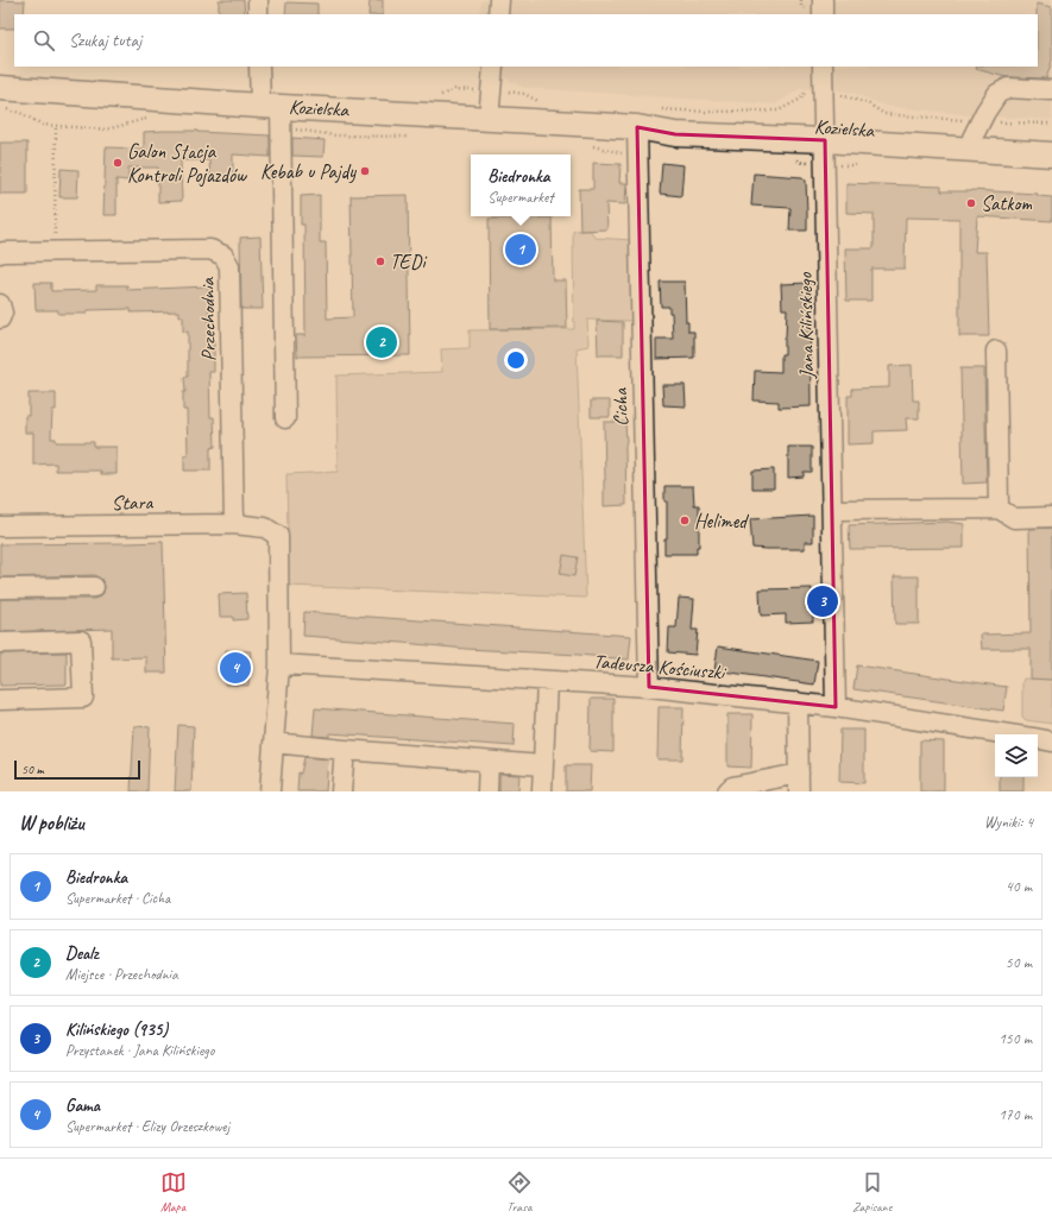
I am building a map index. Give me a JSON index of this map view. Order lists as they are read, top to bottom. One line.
{"streets":{"main road":["Kozielska"],"street":["Przechodnia","Jana Kilińskiego","Cicha","Stara","Tadeusza Kościuszki"]},"crossings":[["Kozielska","Jana Kilińskiego"],["Kozielska","Cicha"],["Przechodnia","Stara"],["Jana Kilińskiego","Tadeusza Kościuszki"],["Cicha","Tadeusza Kościuszki"],["Stara","Tadeusza Kościuszki"]],"places":["Galon Stacja Kontroli Pojazdów","Kebab u Pajdy","Satkom","TEDi","Helimed"],"scale_bar":"50 m","page":{"search":"Szukaj tutaj","popup":["Biedronka","Supermarket"],"pins":["1","2","3","4"],"scale":"50 m","heading":["W pobliżu","Wyniki: 4"],"list":[{"mark":"1","name":"Biedronka","note":"Supermarket · Cicha","value":"40 m"},{"mark":"2","name":"Dealz","note":"Miejsce · Przechodnia","value":"50 m"},{"mark":"3","name":"Kilińskiego (935)","note":"Przystanek · Jana Kilińskiego","value":"150 m"},{"mark":"4","name":"Gama","note":"Supermarket · Elizy Orzeszkowej","value":"170 m"}],"nav":["Mapa","Trasa","Zapisane"]}}
